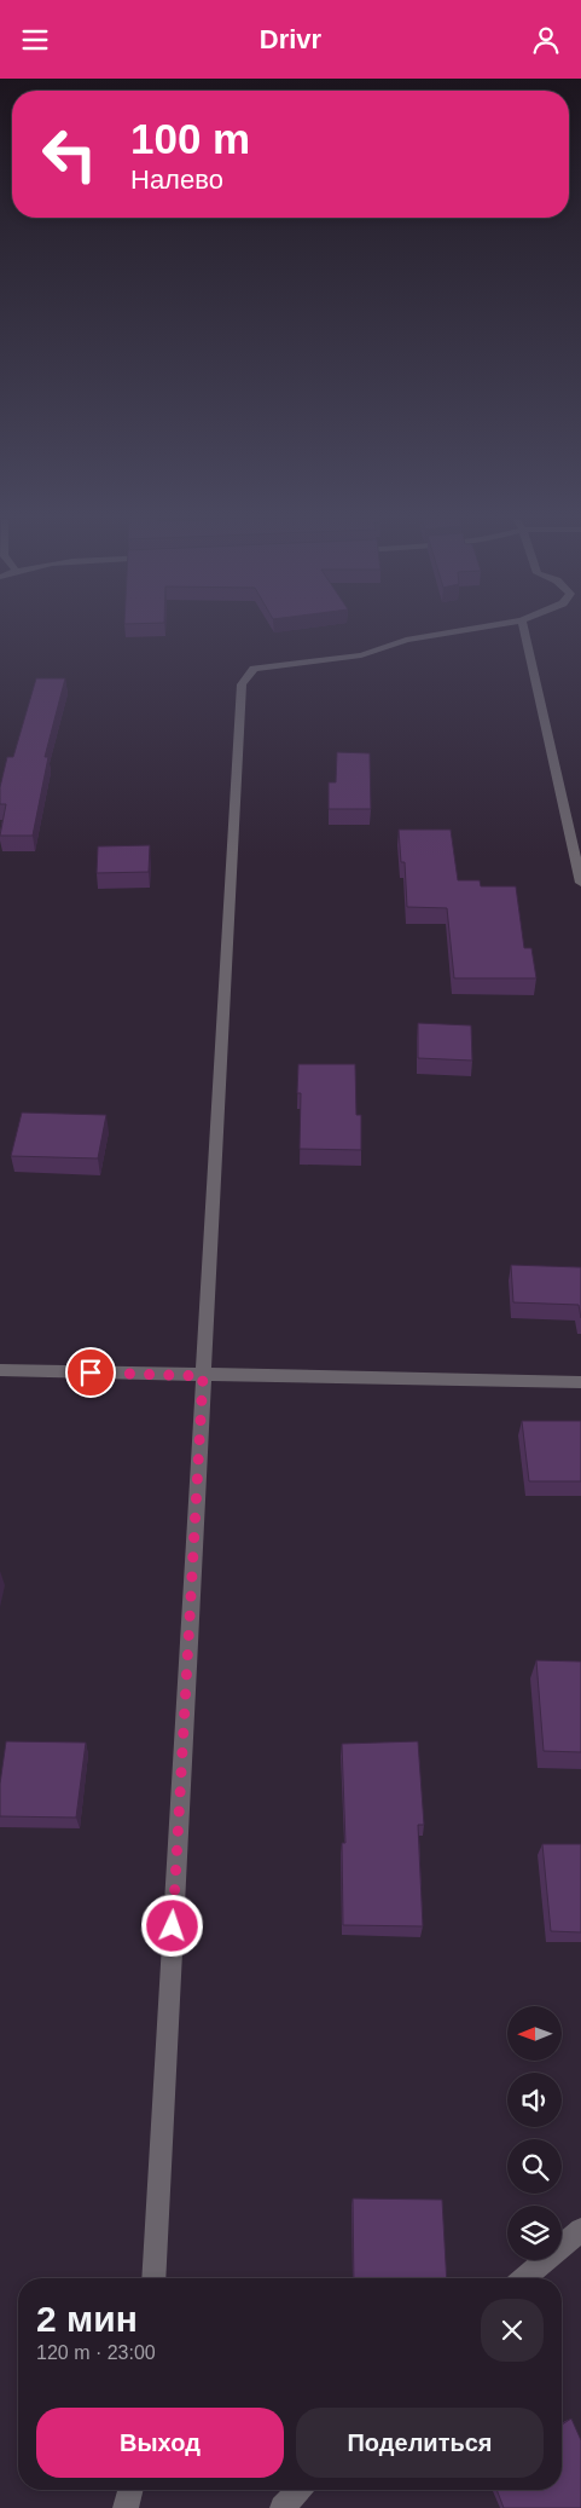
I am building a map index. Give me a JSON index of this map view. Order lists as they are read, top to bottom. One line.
{"north":"left","page":{"header":"Drivr","turn":["100 m","Налево"],"heading":["2 мин","120 m · 23:00"],"buttons":["Выход","Поделиться"]}}
